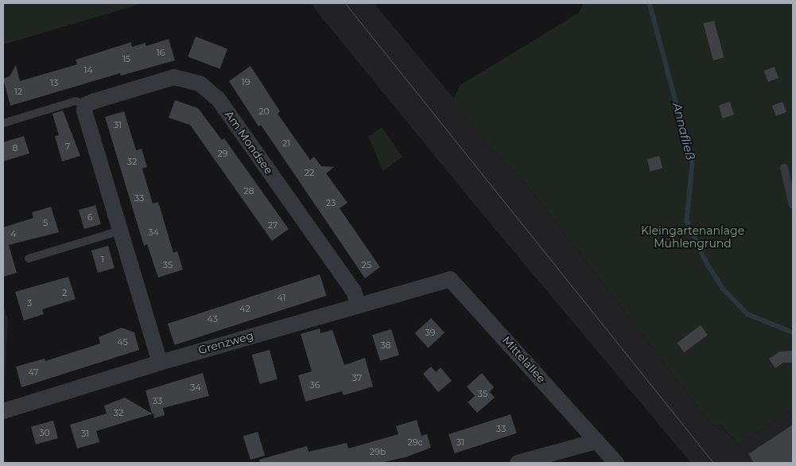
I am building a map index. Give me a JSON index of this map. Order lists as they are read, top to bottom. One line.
{"streets":{"street":["Am Mondsee","Grenzweg","Mittelallee"]},"crossings":[["Am Mondsee","Grenzweg"],["Grenzweg","Mittelallee"]],"water":["Annafließ"],"parks":["Kleingartenanlage Mühlengrund"],"house_numbers":["16","15","14","19","13","12","20","31","21","7","8","29","32","22","28","33","23","6","5","27","34","4","1","35","25","2","41","3","42","43","39","45","38","47","37","36","34","35","33","32","33","30","31","29c","31","29b"]}
